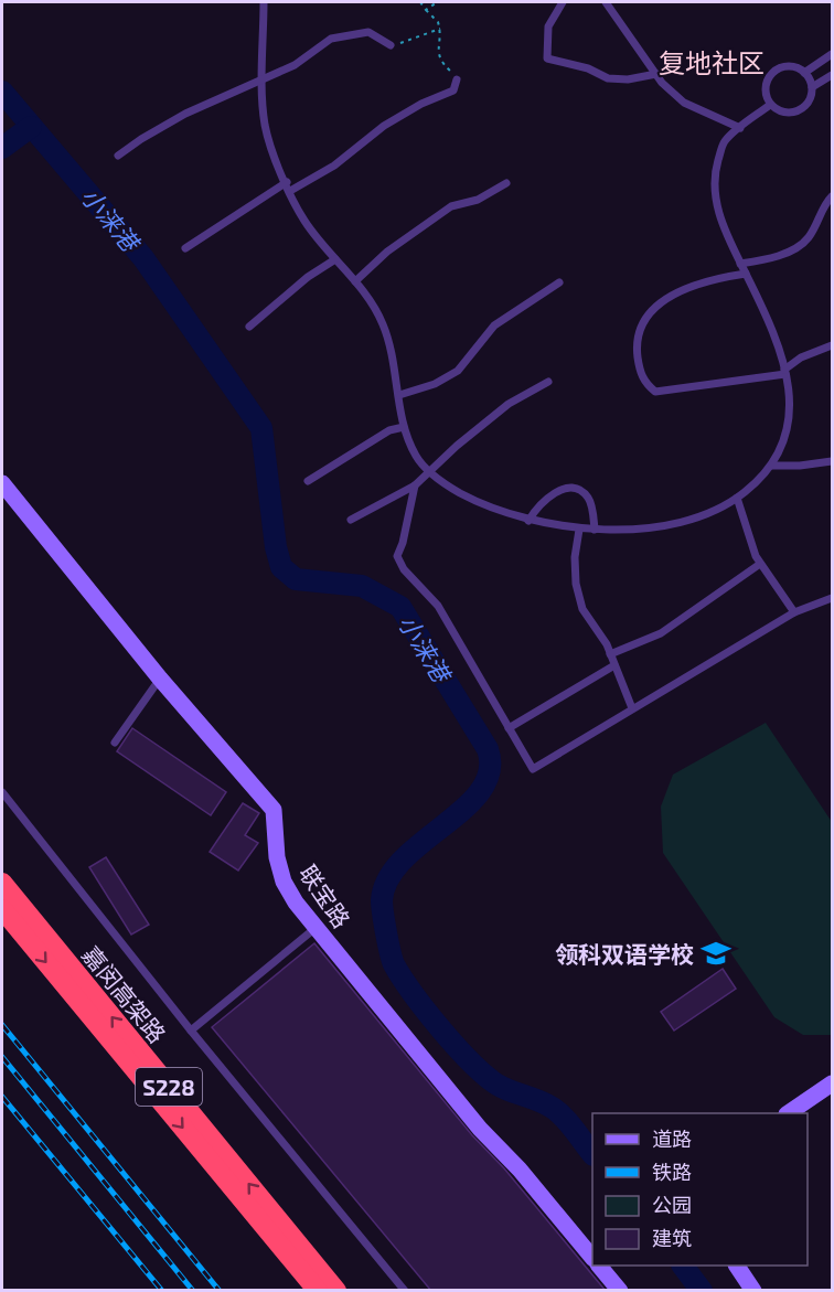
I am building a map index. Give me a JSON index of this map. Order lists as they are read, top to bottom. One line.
{"streets":{"highway":["嘉闵高架路","S228"],"street":["联宝路"]},"districts":["复地社区"],"water":["小涞港"],"places":{"school or university":["领科双语学校"]},"legend":["道路","铁路","公园","建筑"]}
